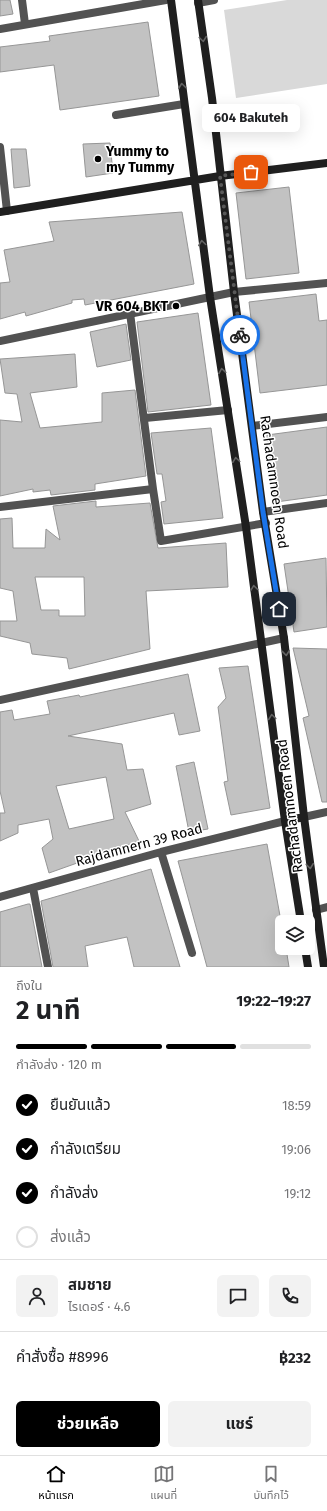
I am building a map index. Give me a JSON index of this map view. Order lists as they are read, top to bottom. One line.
{"streets":{"main road":["Rachadamnoen Road"],"street":["Rajdamnern 39 Road"]},"crossings":[["Rachadamnoen Road","Rajdamnern 39 Road"]],"places":["Yummy to my Tummy","604 Bakuteh","VR 604 BKT"],"page":{"bubble":"604 Bakuteh","heading":["2 นาที","ถึงใน","19:22–19:27"],"panel":["สมชาย","ไรเดอร์ · 4.6","คำสั่งซื้อ #8996","฿232"],"bar":"กำลังส่ง · 120 m","list":[["ยืนยันแล้ว","18:59"],["กำลังเตรียม","19:06"],["กำลังส่ง","19:12"],"ส่งแล้ว"],"buttons":["ช่วยเหลือ","แชร์"],"tabs":["หน้าแรก","แผนที่","บันทึกไว้"]}}
